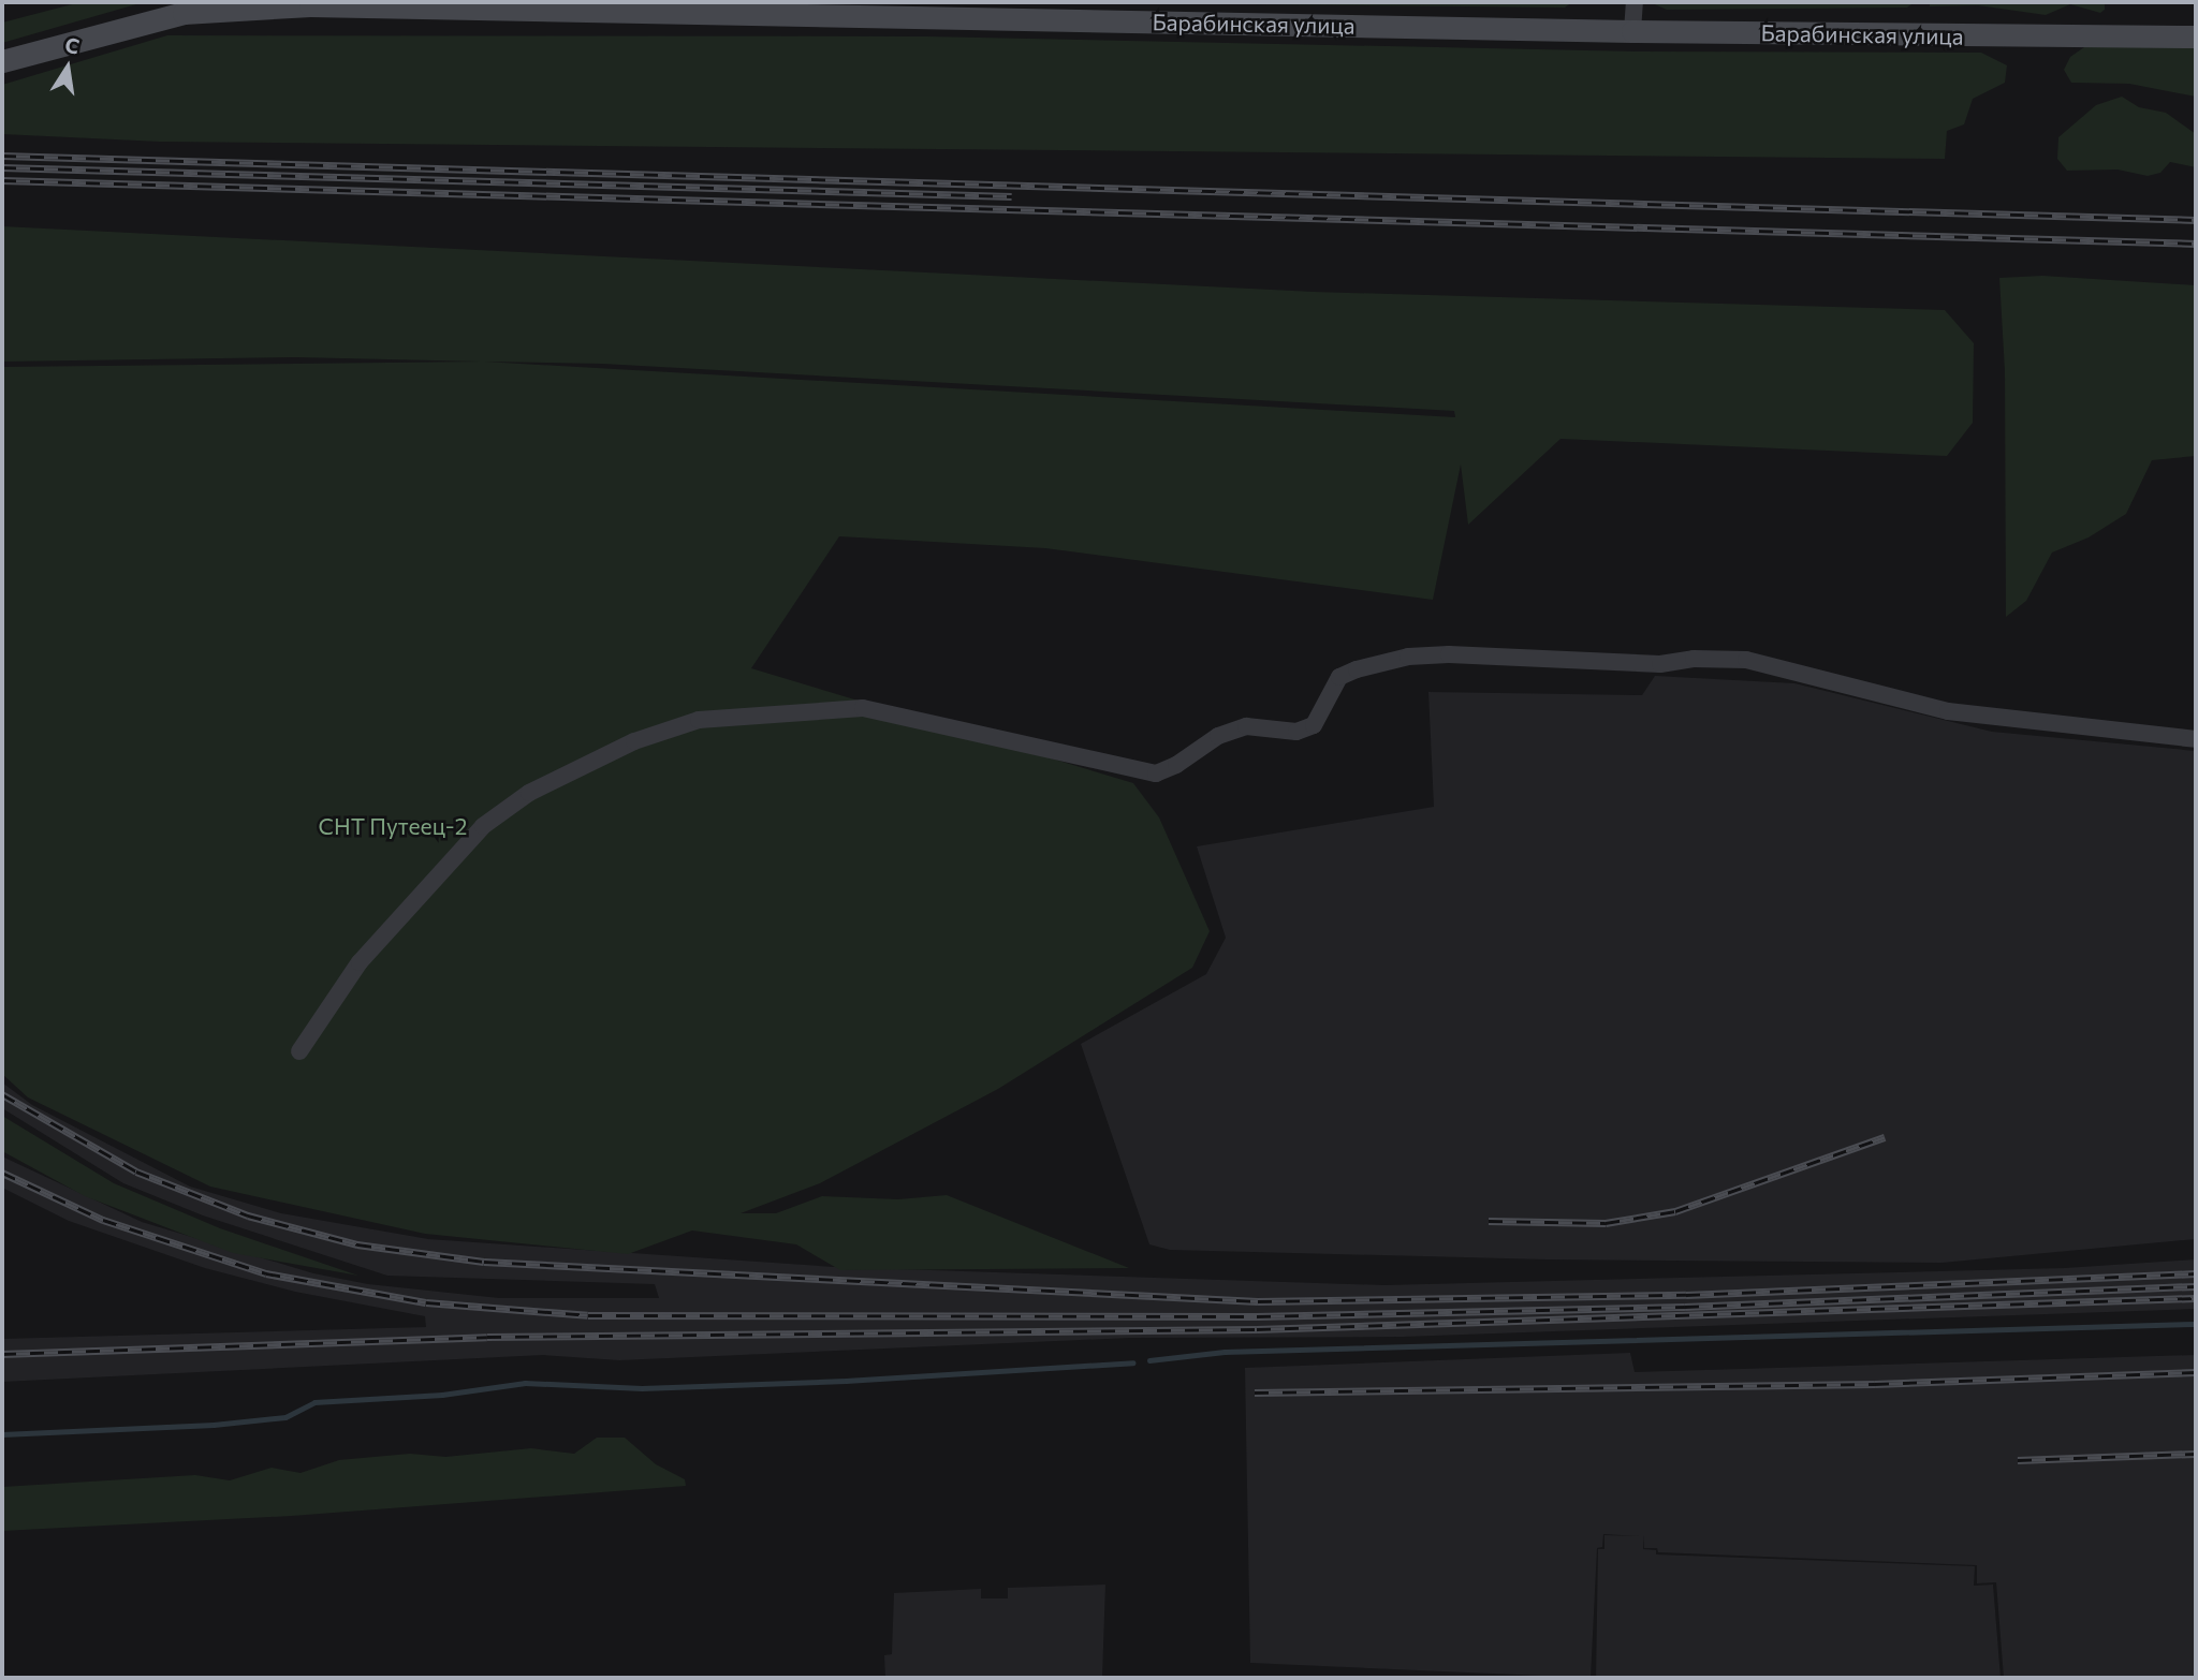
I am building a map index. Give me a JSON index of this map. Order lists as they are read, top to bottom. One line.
{"streets":{"main road":["Барабинская улица"]},"parks":["СНТ Путеец-2"],"north":"top"}
